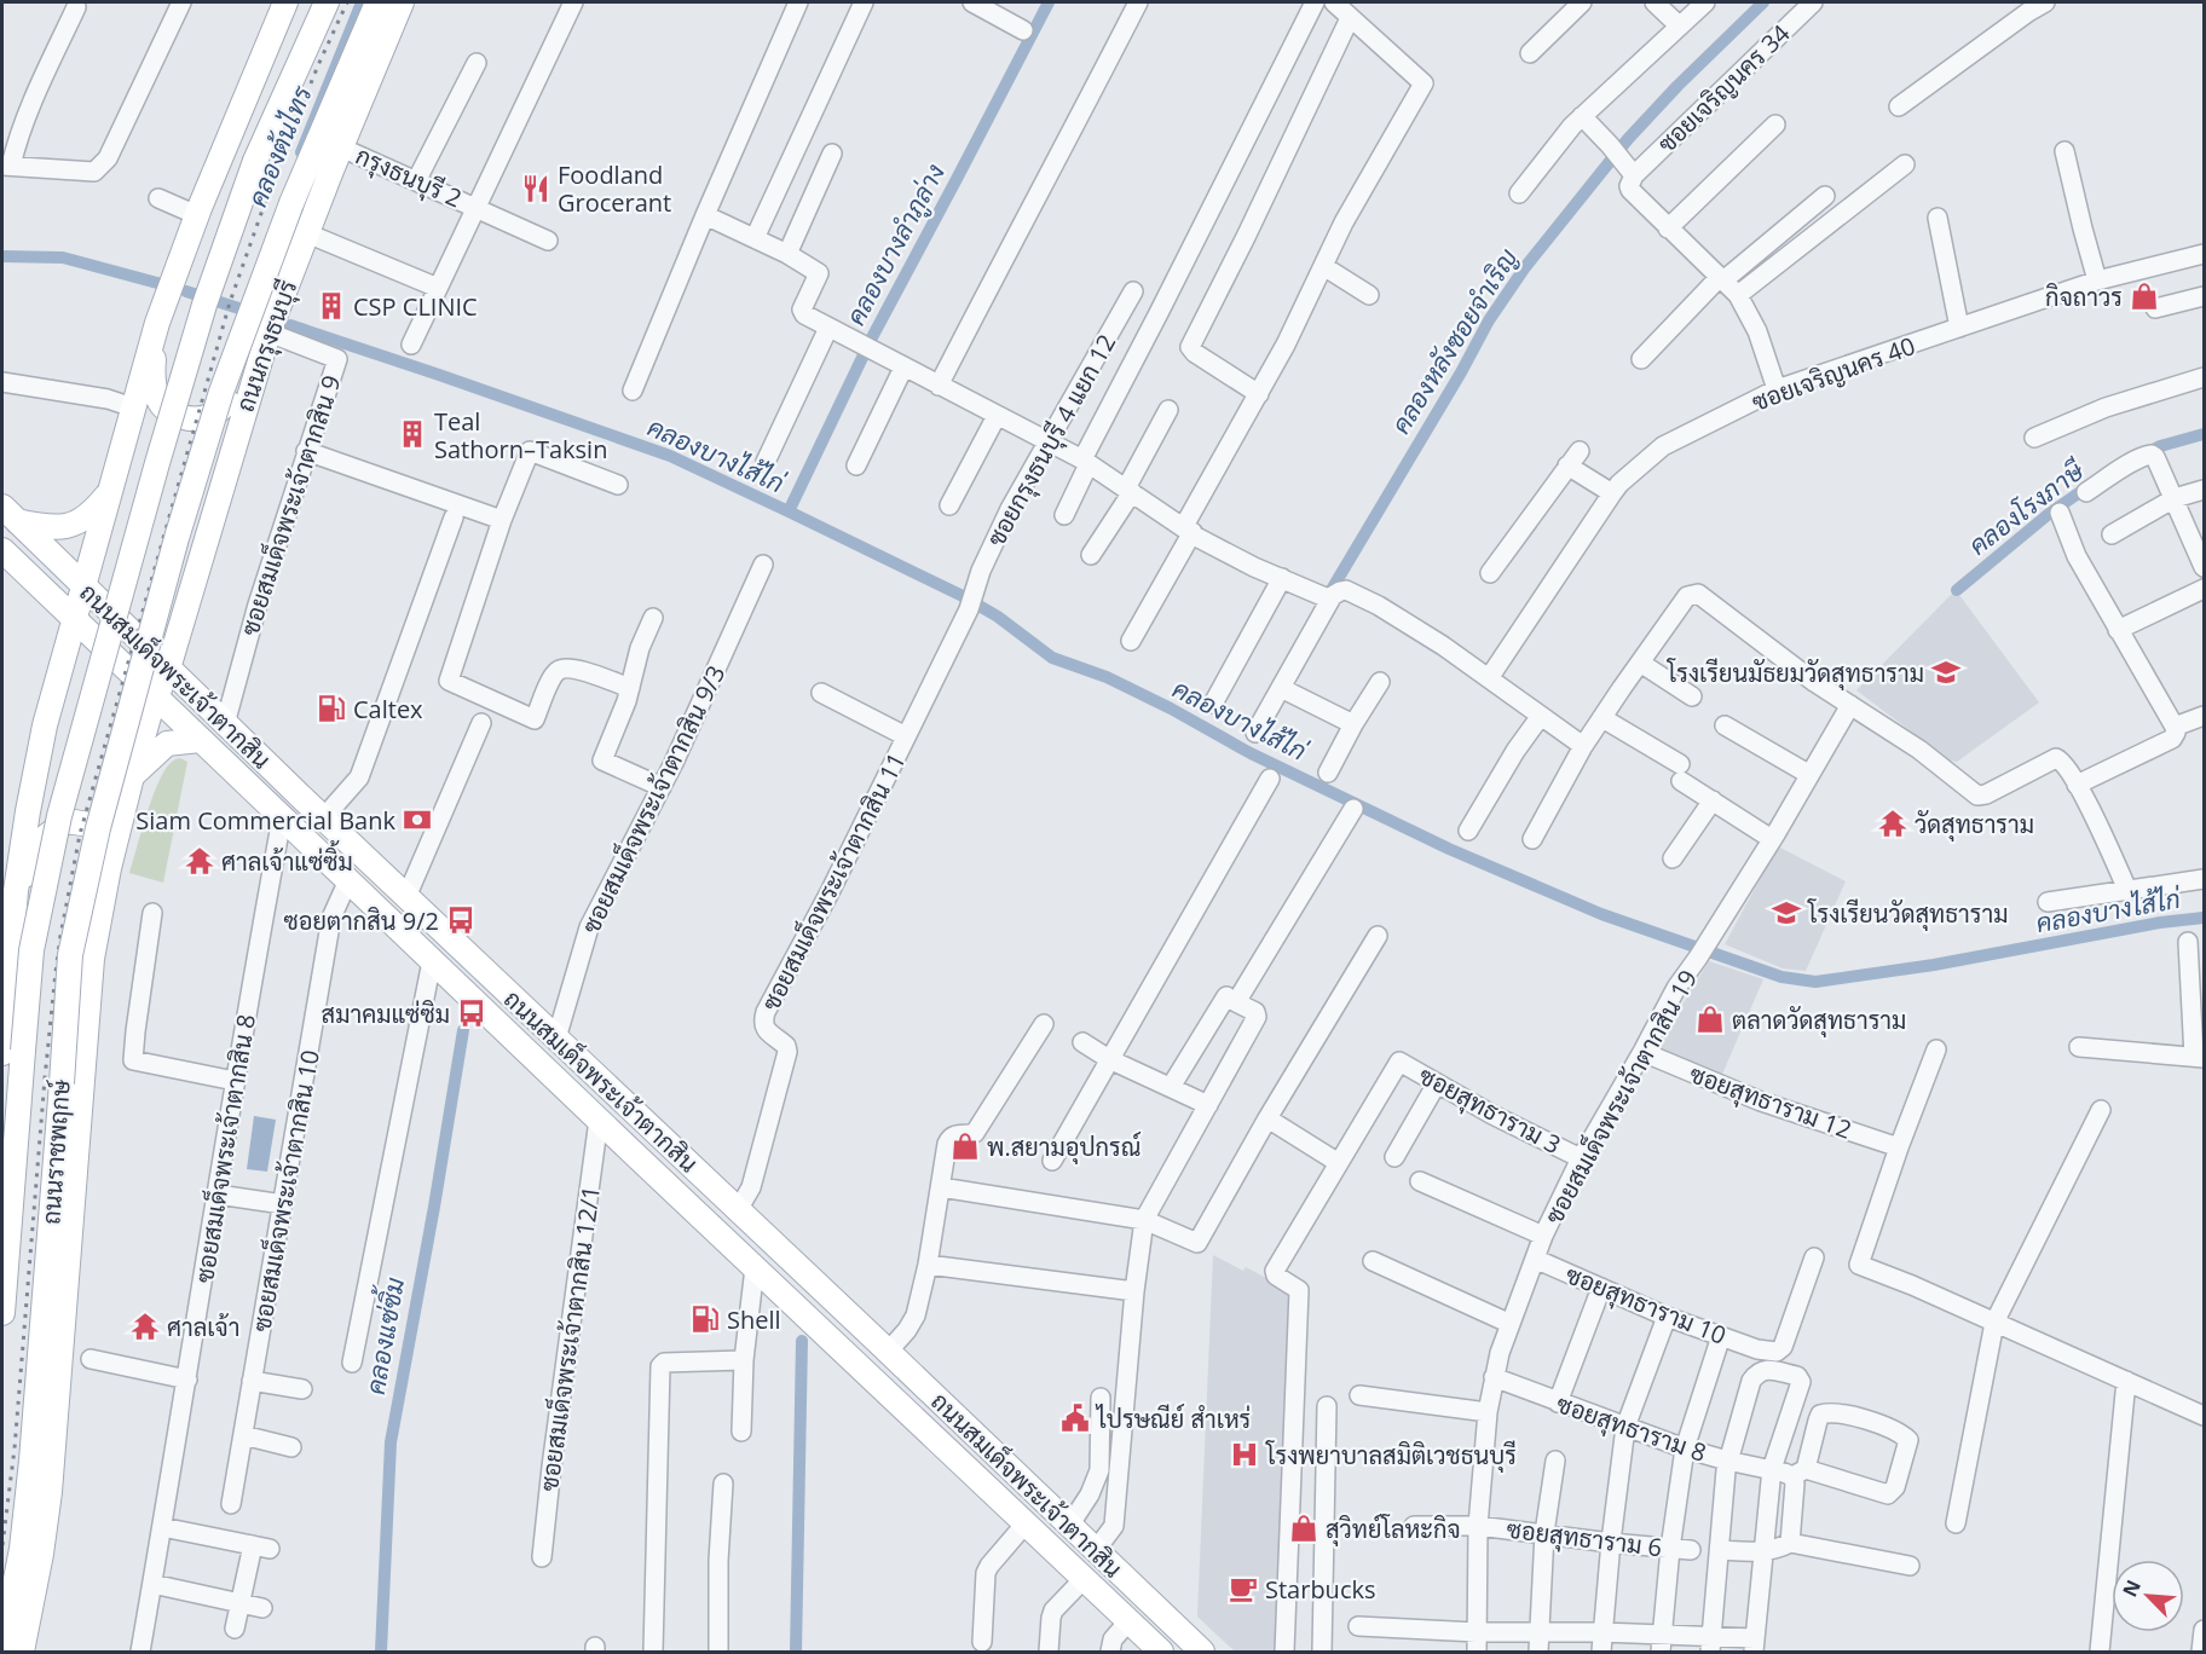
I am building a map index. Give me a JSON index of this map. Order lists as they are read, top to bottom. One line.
{"streets":{"main road":["ถนนกรุงธนบุรี","ถนนสมเด็จพระเจ้าตากสิน","ถนนราชพฤกษ์"],"street":["ซอยเจริญนคร 34","กรุงธนบุรี 2","ซอยเจริญนคร 40","ซอยกรุงธนบุรี 4 แยก 12","ซอยสมเด็จพระเจ้าตากสิน 9","ซอยสมเด็จพระเจ้าตากสิน 9/3","ซอยสมเด็จพระเจ้าตากสิน 11","ซอยสมเด็จพระเจ้าตากสิน 19","ซอยสุทธาราม 12","ซอยสุทธาราม 3","ซอยสมเด็จพระเจ้าตากสิน 8","ซอยสมเด็จพระเจ้าตากสิน 10","ซอยสุทธาราม 10","ซอยสมเด็จพระเจ้าตากสิน 12/1","ซอยสุทธาราม 8","ซอยสุทธาราม 6"]},"crossings":[["กรุงธนบุรี 2","ถนนกรุงธนบุรี"],["ถนนกรุงธนบุรี","ซอยสมเด็จพระเจ้าตากสิน 9"],["ถนนกรุงธนบุรี","ถนนสมเด็จพระเจ้าตากสิน"],["ถนนกรุงธนบุรี","ถนนราชพฤกษ์"],["ซอยกรุงธนบุรี 4 แยก 12","ซอยสมเด็จพระเจ้าตากสิน 11"],["ซอยสมเด็จพระเจ้าตากสิน 9","ถนนสมเด็จพระเจ้าตากสิน"],["ถนนสมเด็จพระเจ้าตากสิน","ซอยสมเด็จพระเจ้าตากสิน 9/3"],["ถนนสมเด็จพระเจ้าตากสิน","ซอยสมเด็จพระเจ้าตากสิน 11"],["ถนนสมเด็จพระเจ้าตากสิน","ซอยสมเด็จพระเจ้าตากสิน 8"],["ถนนสมเด็จพระเจ้าตากสิน","ถนนราชพฤกษ์"],["ถนนสมเด็จพระเจ้าตากสิน","ซอยสมเด็จพระเจ้าตากสิน 10"],["ถนนสมเด็จพระเจ้าตากสิน","ซอยสมเด็จพระเจ้าตากสิน 12/1"],["ซอยสมเด็จพระเจ้าตากสิน 19","ซอยสุทธาราม 12"],["ซอยสมเด็จพระเจ้าตากสิน 19","ซอยสุทธาราม 3"],["ซอยสมเด็จพระเจ้าตากสิน 19","ซอยสุทธาราม 10"],["ซอยสมเด็จพระเจ้าตากสิน 19","ซอยสุทธาราม 8"],["ซอยสมเด็จพระเจ้าตากสิน 19","ซอยสุทธาราม 6"]],"water":["คลองต้นไทร","คลองบางลำภูล่าง","คลองหลังซอยจำเริญ","คลองบางไส้ไก่","คลองโรงภาษี","คลองแซ่ซิ้ม"],"places":{"restaurant":["Foodland Grocerant"],"shop":["กิจถาวร","ตลาดวัดสุทธาราม","พ.สยามอุปกรณ์","สุวิทย์โลหะกิจ"],"building":["CSP CLINIC","Teal Sathorn–Taksin"],"school or university":["โรงเรียนมัธยมวัดสุทธาราม","โรงเรียนวัดสุทธาราม"],"fuel station":["Caltex","Shell"],"bank":["Siam Commercial Bank"],"temple":["วัดสุทธาราม","ศาลเจ้าแซ่ซิ้ม","ศาลเจ้า"],"bus stop":["ซอยตากสิน 9/2","สมาคมแซ่ซิม"],"public building":["ไปรษณีย์ สำเหร่"],"hospital":["โรงพยาบาลสมิติเวชธนบุรี"],"cafe":["Starbucks"]},"north":"top left"}
